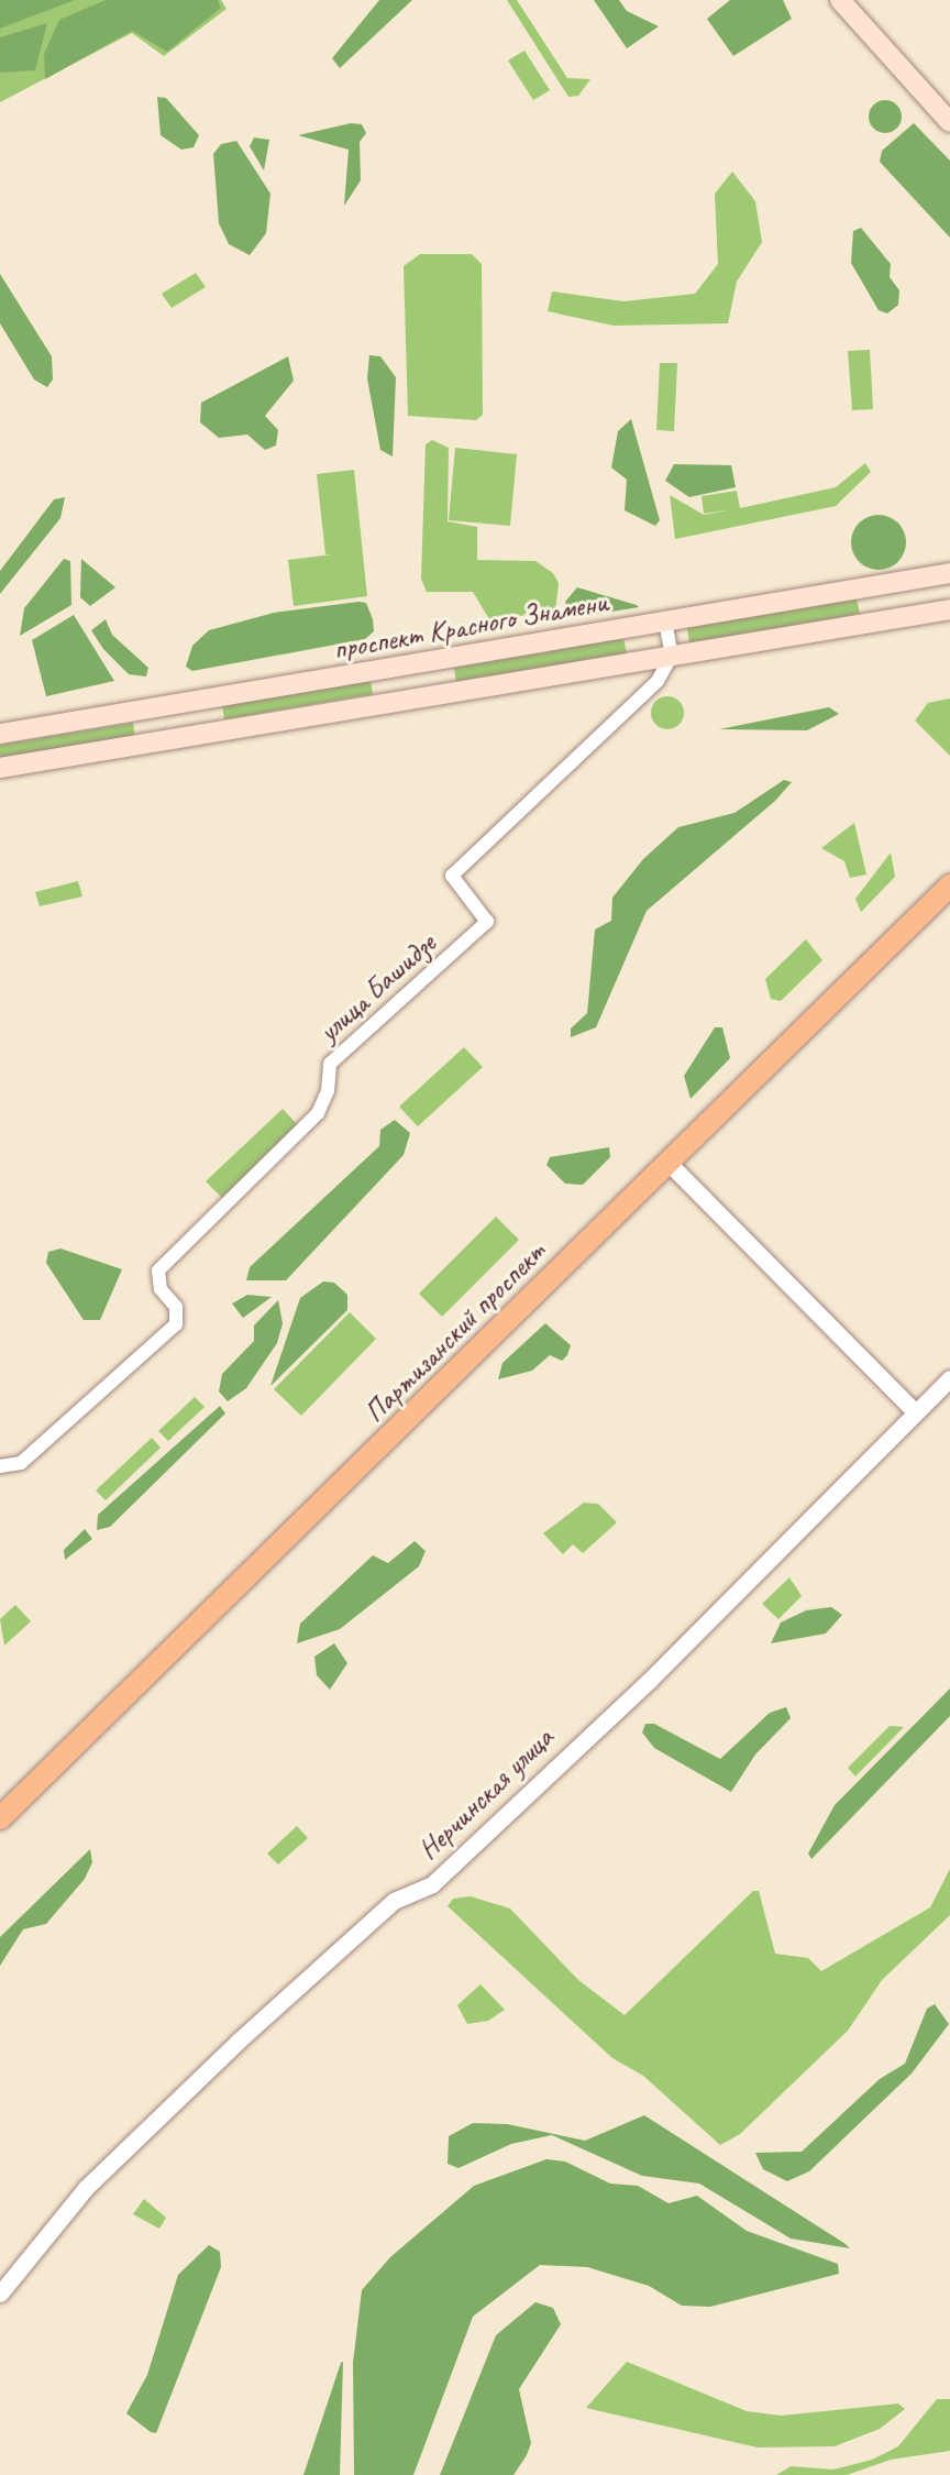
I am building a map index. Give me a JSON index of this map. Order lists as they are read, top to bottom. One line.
{"streets":{"main road":["проспект Красного Знамени","Партизанский проспект"],"street":["улица Башидзе","Нерчинская улица"]}}
